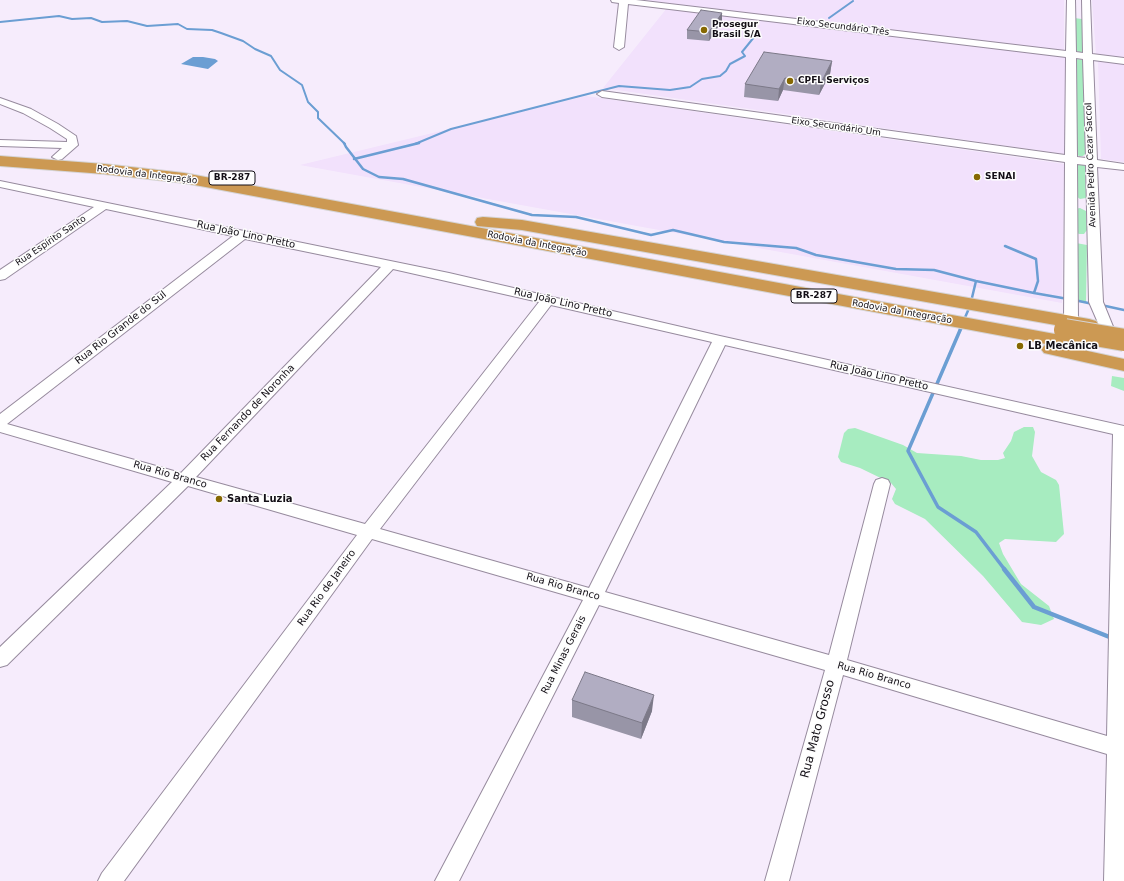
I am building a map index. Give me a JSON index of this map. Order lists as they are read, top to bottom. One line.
{"streets":{"highway":["Rodovia da Integração","BR-287"],"street":["Eixo Secundário Três","Eixo Secundário Um","Avenida Pedro Cezar Saccol","Rua João Lino Pretto","Rua Espírito Santo","Rua Rio Grande do Sul","Rua Fernando de Noronha","Rua Rio Branco","Rua Rio de Janeiro","Rua Minas Gerais","Rua Mato Grosso"]},"crossings":[["Eixo Secundário Três","Avenida Pedro Cezar Saccol"],["Eixo Secundário Um","Avenida Pedro Cezar Saccol"],["Avenida Pedro Cezar Saccol","Rodovia da Integração"],["Avenida Pedro Cezar Saccol","BR-287"],["Rodovia da Integração","BR-287"],["Rua João Lino Pretto","Rua Espírito Santo"],["Rua João Lino Pretto","Rua Rio Grande do Sul"],["Rua João Lino Pretto","Rua Fernando de Noronha"],["Rua João Lino Pretto","Rua Rio de Janeiro"],["Rua João Lino Pretto","Rua Minas Gerais"],["Rua Fernando de Noronha","Rua Rio Branco"],["Rua Rio Branco","Rua Rio de Janeiro"],["Rua Rio Branco","Rua Minas Gerais"],["Rua Rio Branco","Rua Mato Grosso"]],"places":["Prosegur Brasil S/A","CPFL Serviços","SENAI","LB Mecânica","Santa Luzia"]}
